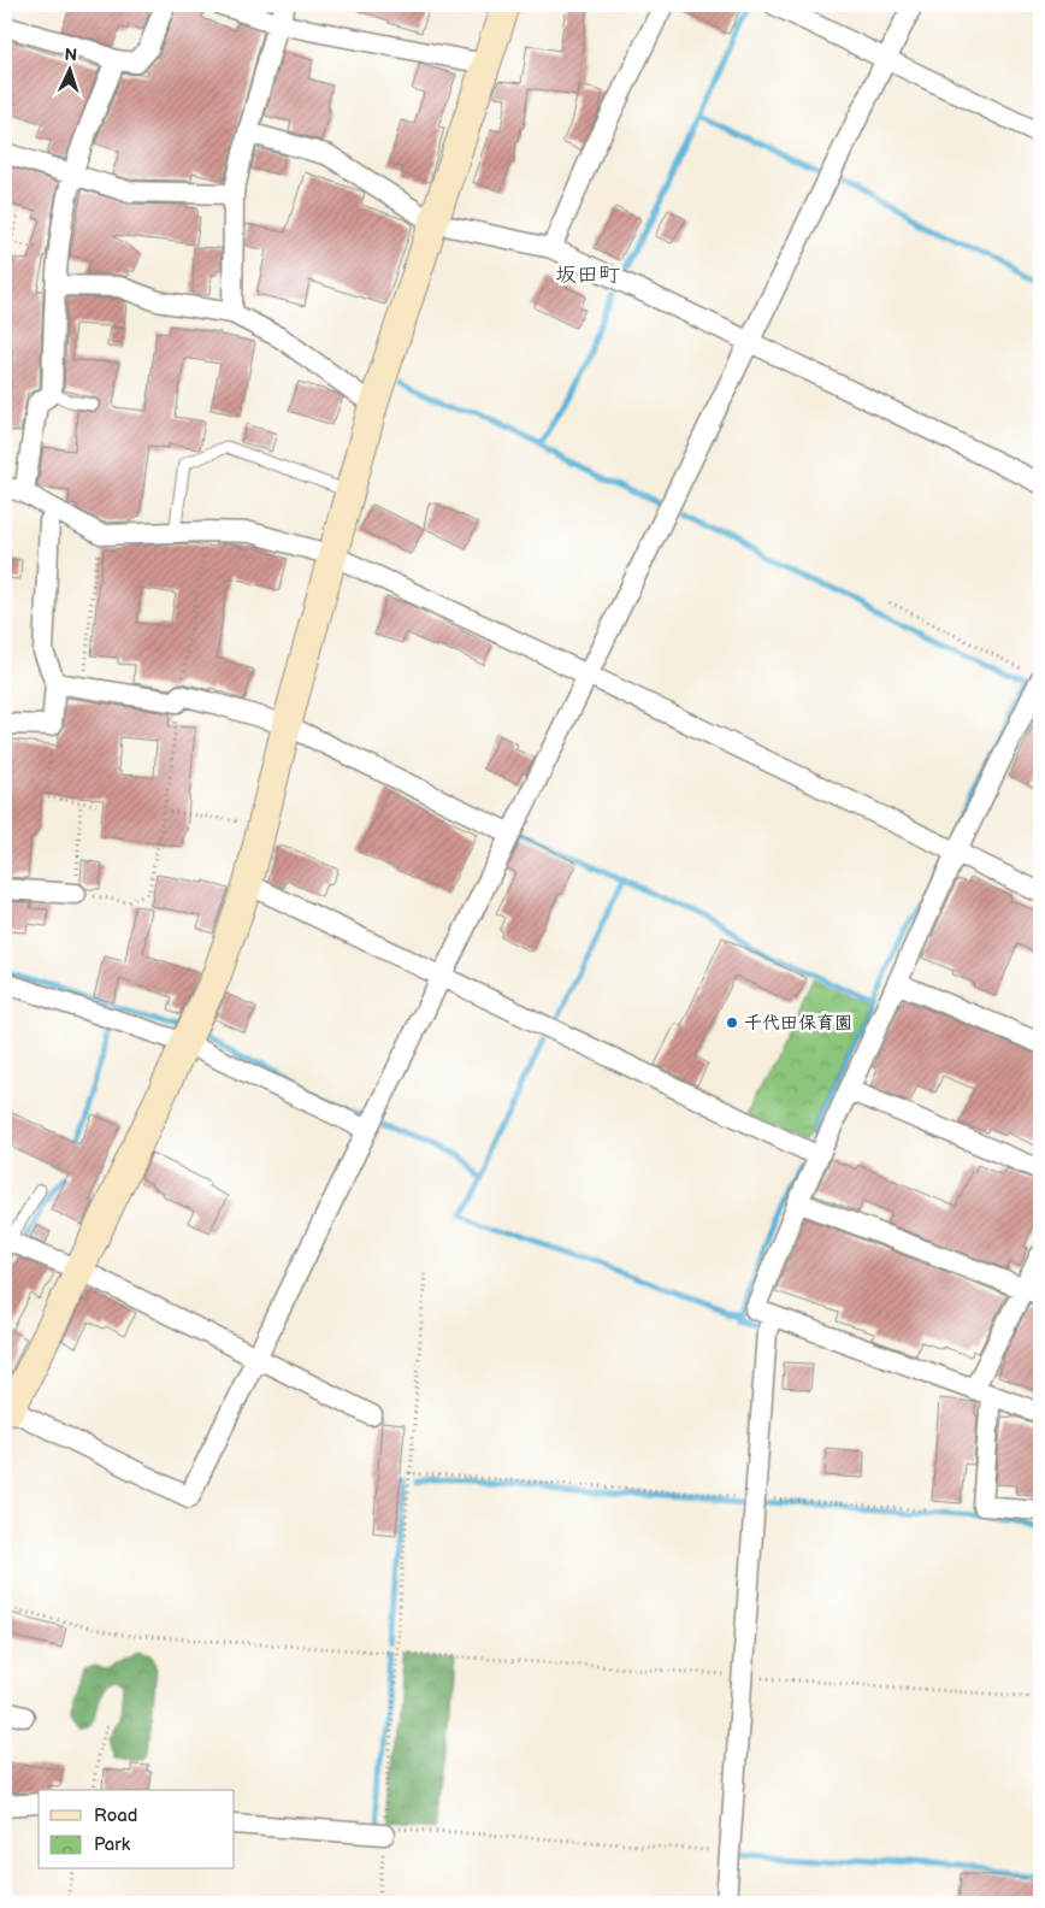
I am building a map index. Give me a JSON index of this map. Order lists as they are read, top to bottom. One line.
{"districts":["坂田町"],"places":["千代田保育園"],"legend":["Road","Park"],"north":"top"}
